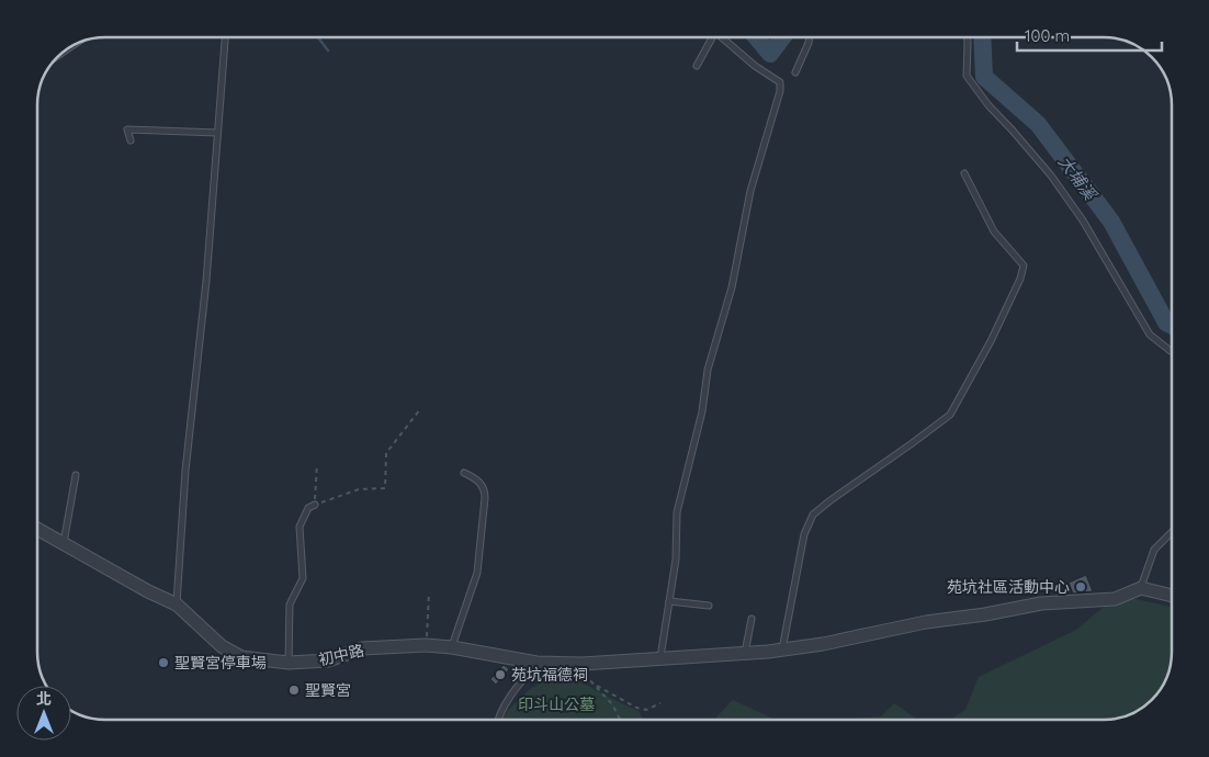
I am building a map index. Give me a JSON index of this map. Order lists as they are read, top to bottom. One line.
{"streets":{"street":["初中路"]},"water":["大埔溪"],"parks":["印斗山公墓"],"places":["苑坑社區活動中心","聖賢宮停車場","苑坑福德祠","聖賢宮"],"scale_bar":"100 m","north":"top"}
